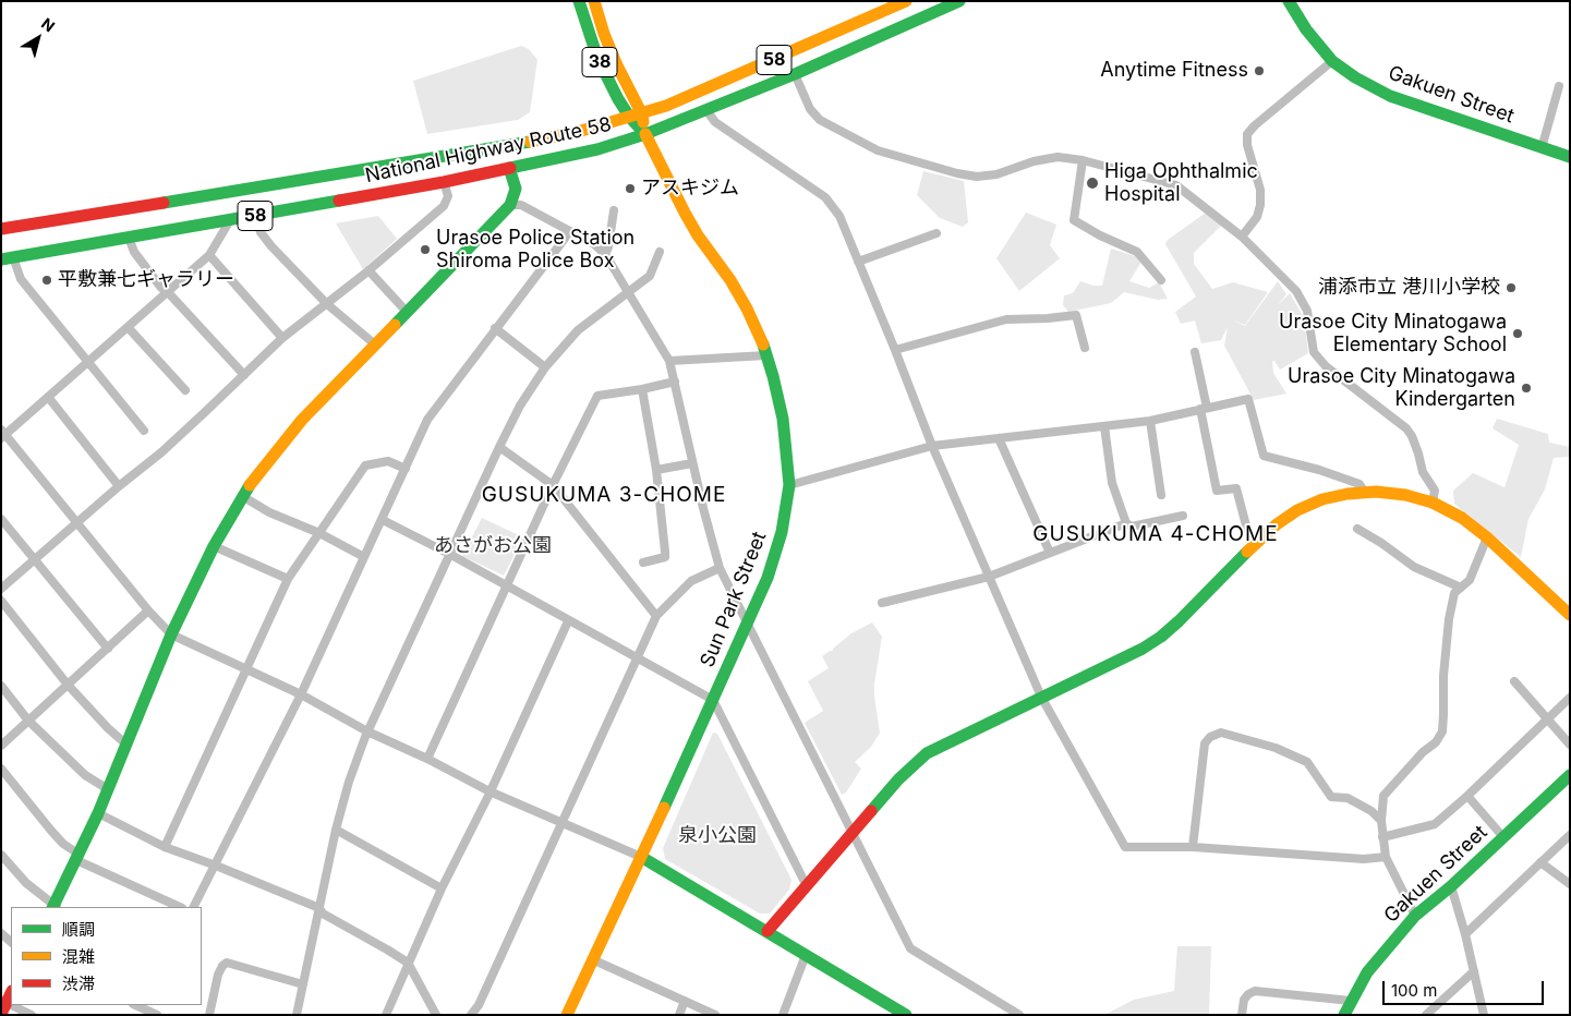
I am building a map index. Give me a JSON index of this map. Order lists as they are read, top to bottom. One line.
{"streets":{"main road":["58","38","Gakuen Street","National Highway Route 58","Sun Park Street"]},"crossings":[["38","National Highway Route 58"],["38","Sun Park Street"],["National Highway Route 58","Sun Park Street"]],"districts":["GUSUKUMA 3-CHOME","GUSUKUMA 4-CHOME"],"parks":["あさがお公園","泉小公園"],"places":["Anytime Fitness","Higa Ophthalmic Hospital","アスキジム","Urasoe Police Station Shiroma Police Box","平敷兼七ギャラリー","浦添市立 港川小学校","Urasoe City Minatogawa Elementary School","Urasoe City Minatogawa Kindergarten"],"legend":["順調","混雑","渋滞"],"scale_bar":"100 m","north":"top right"}
